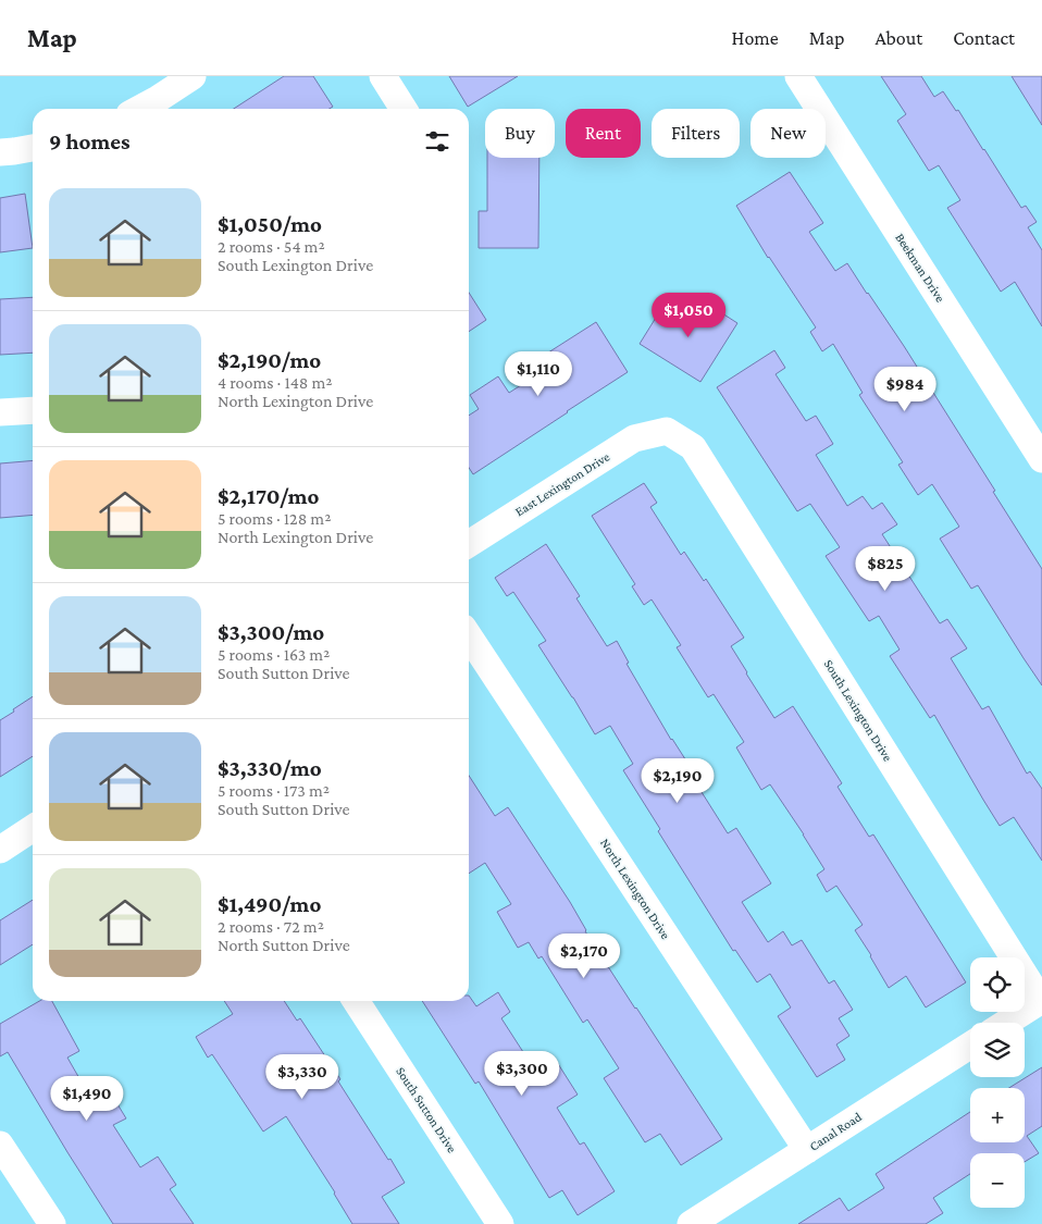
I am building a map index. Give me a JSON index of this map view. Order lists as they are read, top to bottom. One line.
{"streets":{"street":["Beekman Drive","East Lexington Drive","South Lexington Drive","North Lexington Drive","South Sutton Drive","Canal Road"]},"crossings":[["East Lexington Drive","South Lexington Drive"],["North Lexington Drive","Canal Road"]],"page":{"header":"Map","nav":["Home","Map","About","Contact"],"chip":["Buy","Rent","Filters","New"],"heading":"9 homes","list":[{"name":"$1,050/mo","note":"2 rooms · 54 m² · South Lexington Drive"},{"name":"$2,190/mo","note":"4 rooms · 148 m² · North Lexington Drive"},{"name":"$2,170/mo","note":"5 rooms · 128 m² · North Lexington Drive"},{"name":"$3,300/mo","note":"5 rooms · 163 m² · South Sutton Drive"},{"name":"$3,330/mo","note":"5 rooms · 173 m² · South Sutton Drive"},{"name":"$1,490/mo","note":"2 rooms · 72 m² · North Sutton Drive"}],"price":["$1,050","$1,110","$984","$825","$2,190","$2,170","$3,300","$3,330","$1,490"],"map_buttons":["+","−"]}}
